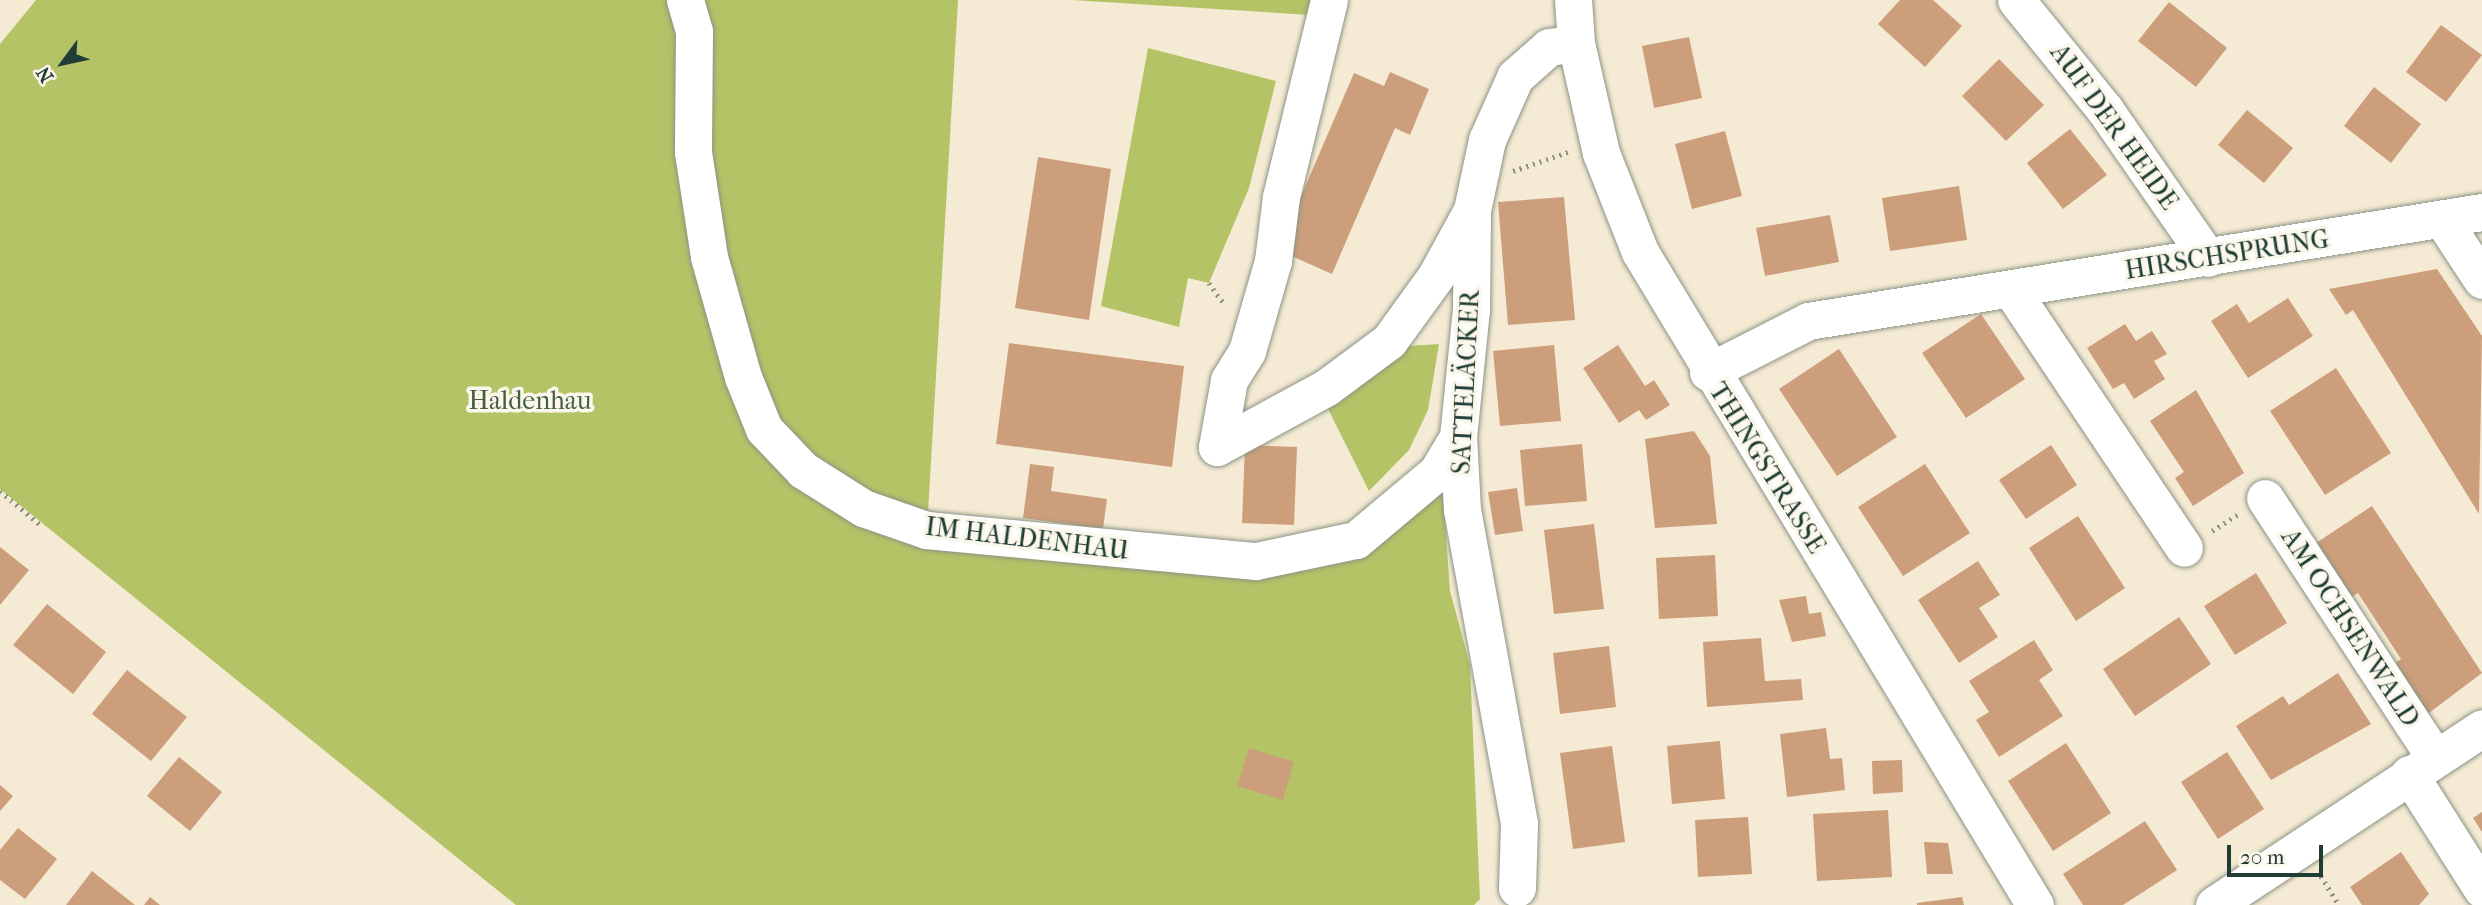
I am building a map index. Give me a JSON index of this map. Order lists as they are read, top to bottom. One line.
{"streets":{"street":["AUF DER HEIDE","HIRSCHSPRUNG","SATTELÄCKER","THINGSTRASSE","IM HALDENHAU","AM OCHSENWALD"]},"crossings":[["AUF DER HEIDE","HIRSCHSPRUNG"],["HIRSCHSPRUNG","THINGSTRASSE"],["SATTELÄCKER","THINGSTRASSE"],["SATTELÄCKER","IM HALDENHAU"]],"parks":["Haldenhau"],"scale_bar":"20 m","north":"bottom left"}
